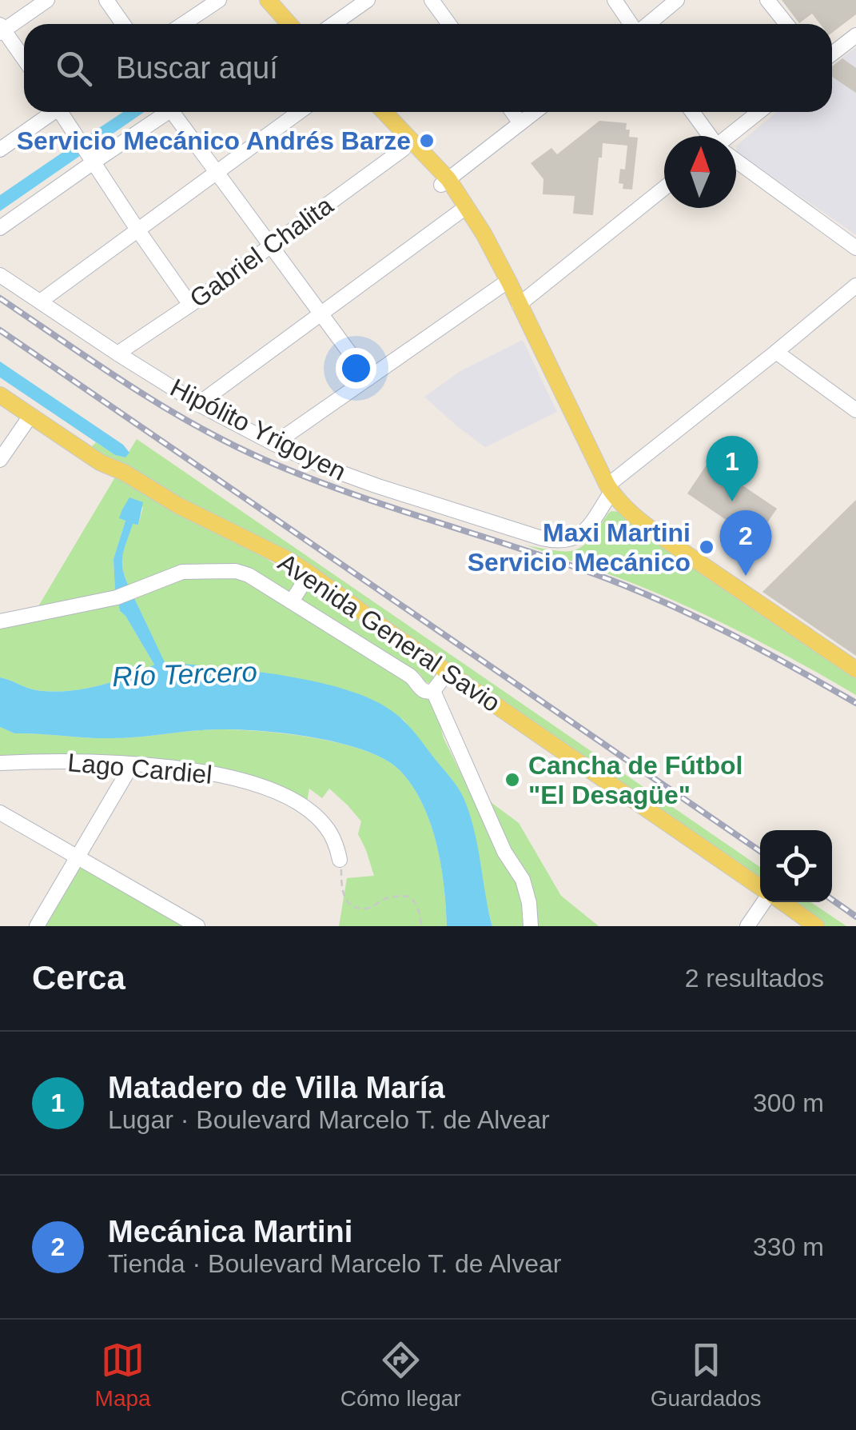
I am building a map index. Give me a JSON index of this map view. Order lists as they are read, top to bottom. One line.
{"streets":{"main road":["Avenida General Savio"],"street":["Gabriel Chalita","Hipólito Yrigoyen","Lago Cardiel"]},"crossings":[["Gabriel Chalita","Hipólito Yrigoyen"]],"water":["Río Tercero"],"places":["Servicio Mecánico Andrés Barze","Maxi Martini Servicio Mecánico","Cancha de Fútbol \"El Desagüe\""],"north":"top","page":{"search":"Buscar aquí","pins":["1","2"],"heading":["Cerca","2 resultados"],"list":[{"mark":"1","name":"Matadero de Villa María","note":"Lugar · Boulevard Marcelo T. de Alvear","value":"300 m"},{"mark":"2","name":"Mecánica Martini","note":"Tienda · Boulevard Marcelo T. de Alvear","value":"330 m"}],"nav":["Mapa","Cómo llegar","Guardados"]}}
